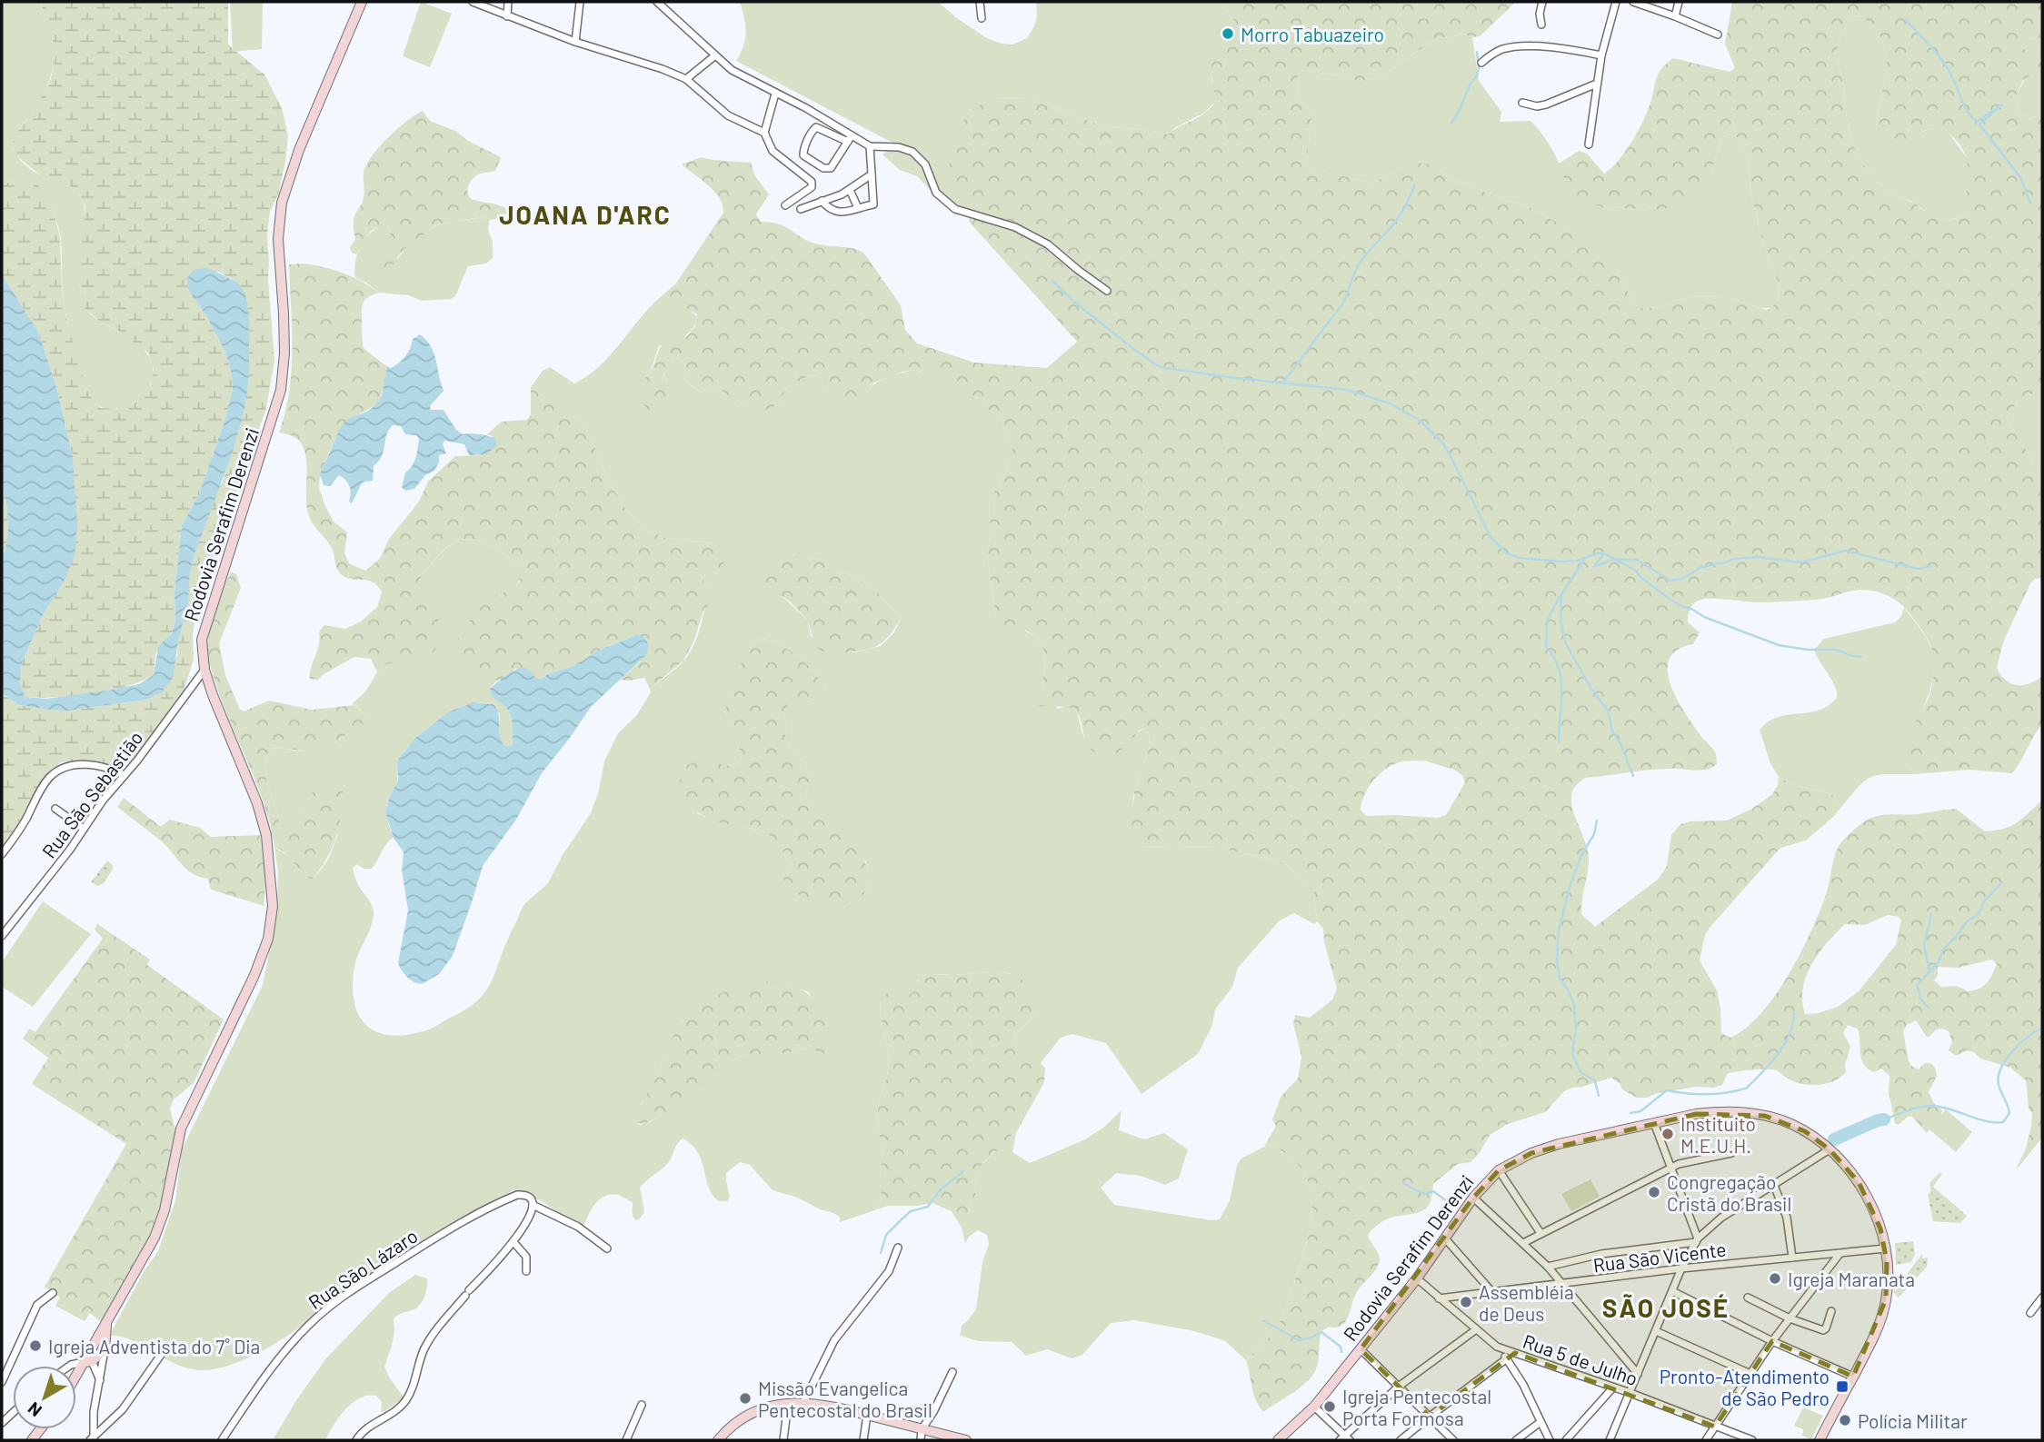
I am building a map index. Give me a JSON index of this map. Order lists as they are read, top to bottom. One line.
{"streets":{"main road":["Rodovia Serafim Derenzi"],"street":["Rua São Sebastião","Rua São Vicente","Rua São Lázaro","Rua 5 de Julho"]},"crossings":[["Rodovia Serafim Derenzi","Rua São Sebastião"],["Rodovia Serafim Derenzi","Rua São Vicente"],["Rodovia Serafim Derenzi","Rua 5 de Julho"],["Rua São Vicente","Rua 5 de Julho"]],"districts":["JOANA D'ARC","SÃO JOSÉ"],"places":{"other":["Morro Tabuazeiro","Instituito M.E.U.H.","Congregação Cristã do Brasil","Igreja Maranata","Assembléia de Deus","Igreja Adventista do 7˚ Dia","Missão Evangelica Pentecostal do Brasil","Igreja Pentecostal Porta Formosa","Polícia Militar"],"transit":["Pronto-Atendimento de São Pedro"]},"north":"bottom left"}
